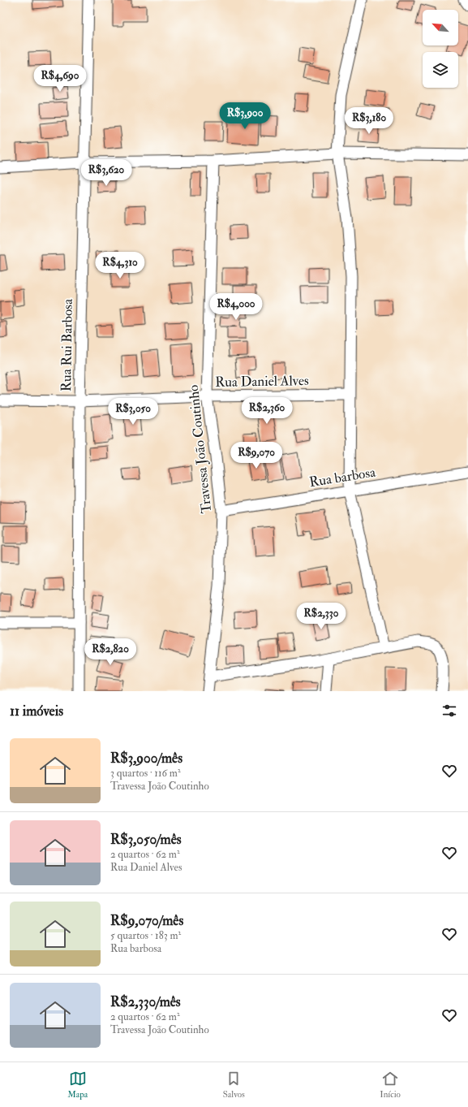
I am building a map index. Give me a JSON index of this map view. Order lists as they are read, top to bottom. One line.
{"streets":{"street":["Rua Rui Barbosa","Rua Daniel Alves","Travessa João Coutinho","Rua barbosa"]},"crossings":[["Rua Rui Barbosa","Rua Daniel Alves"],["Rua Daniel Alves","Travessa João Coutinho"],["Travessa João Coutinho","Rua barbosa"]],"north":"top left","page":{"price":["R$4,690","R$3,900","R$3,180","R$3,620","R$4,310","R$4,000","R$2,360","R$3,050","R$9,070","R$2,330","R$2,820"],"heading":"11 imóveis","list":[{"name":"R$3,900/mês","note":"3 quartos · 116 m² · Travessa João Coutinho"},{"name":"R$3,050/mês","note":"2 quartos · 62 m² · Rua Daniel Alves"},{"name":"R$9,070/mês","note":"5 quartos · 183 m² · Rua barbosa"},{"name":"R$2,330/mês","note":"2 quartos · 62 m² · Travessa João Coutinho"}],"tabs":["Mapa","Salvos","Início"]}}
